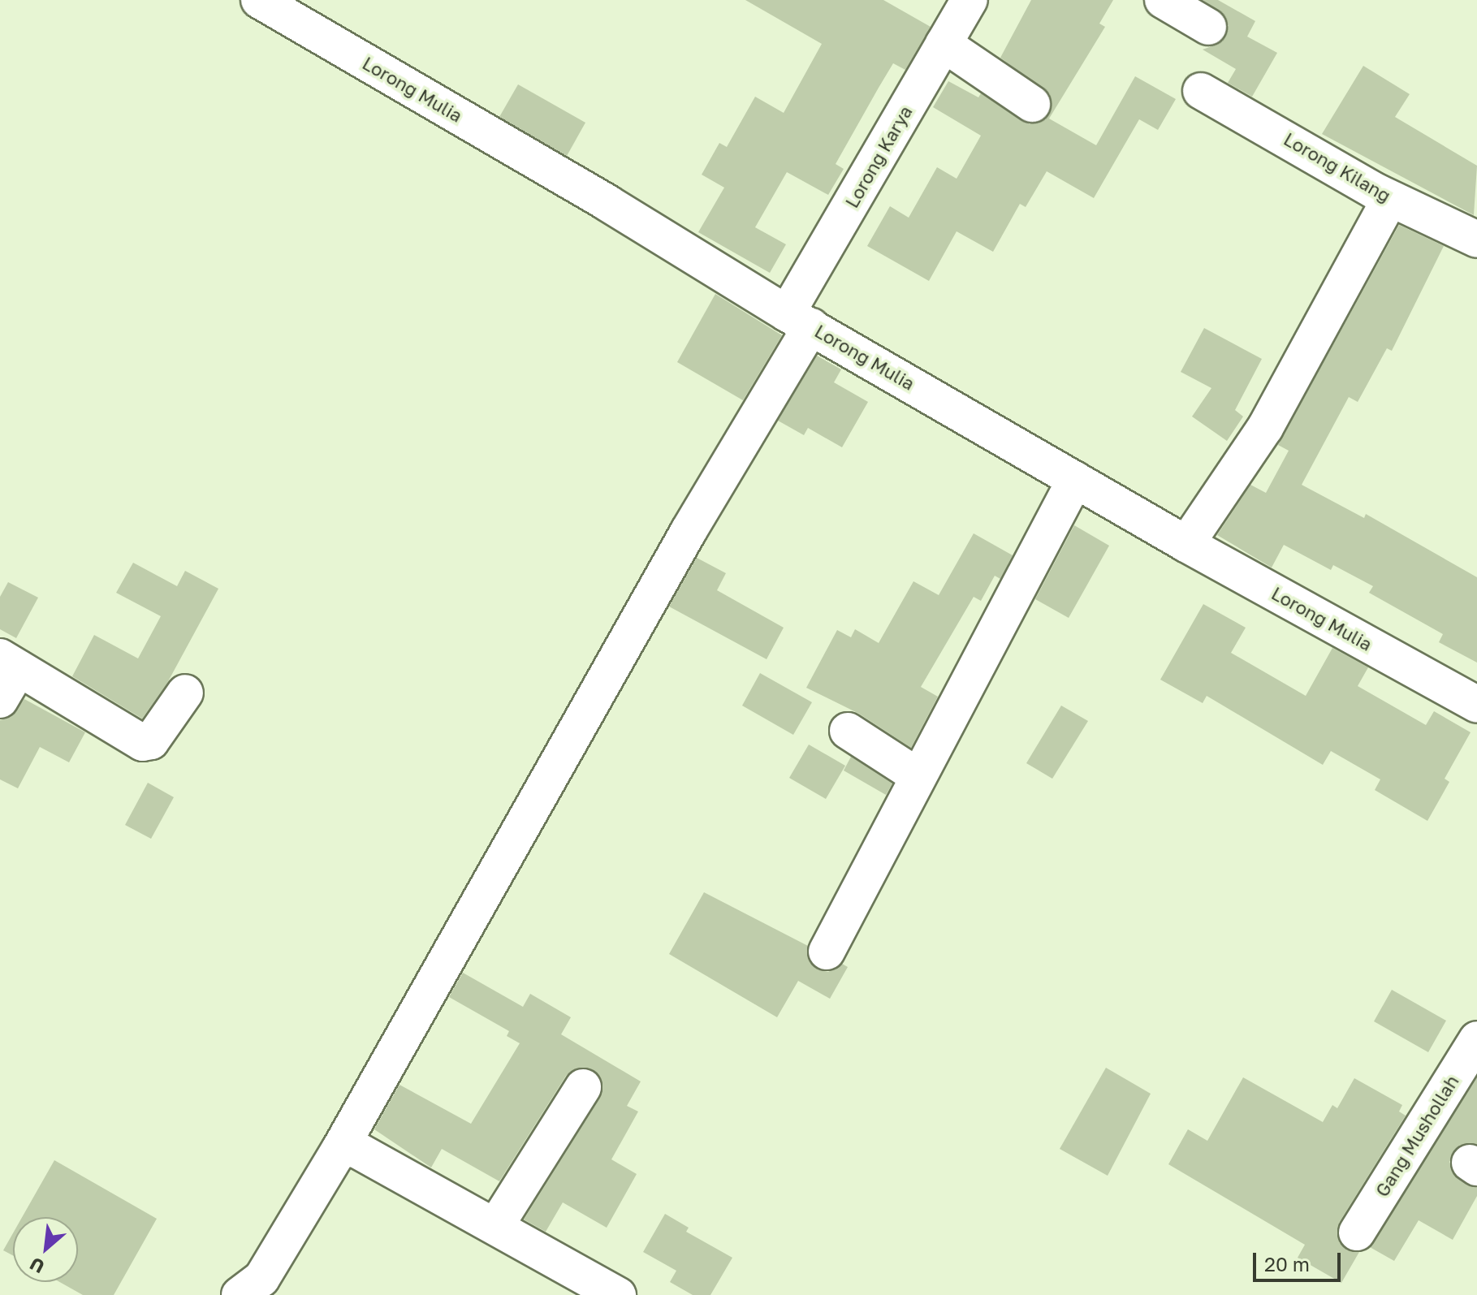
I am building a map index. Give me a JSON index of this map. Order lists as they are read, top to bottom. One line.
{"streets":{"street":["Lorong Mulia","Lorong Karya","Lorong Kilang","Gang Mushollah"]},"crossings":[["Lorong Mulia","Lorong Karya"]],"scale_bar":"20 m","north":"bottom left"}
